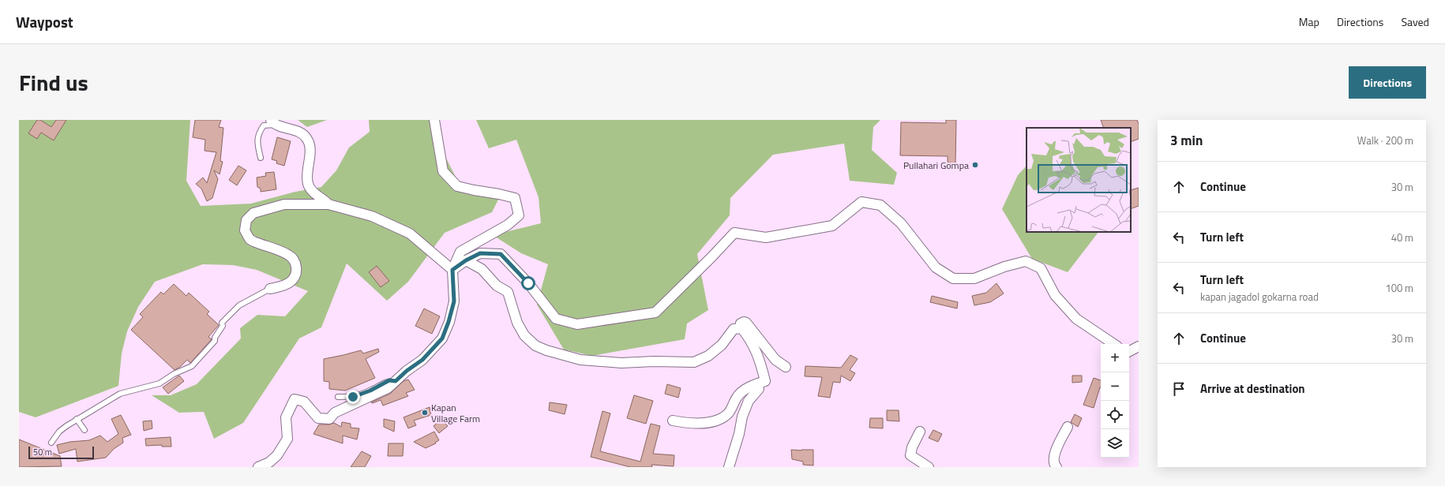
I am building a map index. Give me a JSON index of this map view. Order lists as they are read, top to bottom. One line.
{"places":["Pullahari Gompa","Kapan Village Farm"],"scale_bar":"50 m","page":{"header":"Waypost","nav":["Map","Directions","Saved"],"title":"Find us","buttons":"Directions","heading":["3 min","Walk · 200 m"],"list":[["Continue","30 m"],["Turn left","40 m"],["Turn left","kapan jagadol gokarna road","100 m"],["Continue","30 m"],"Arrive at destination"],"map_buttons":["+","−"],"scale":"50 m"}}
